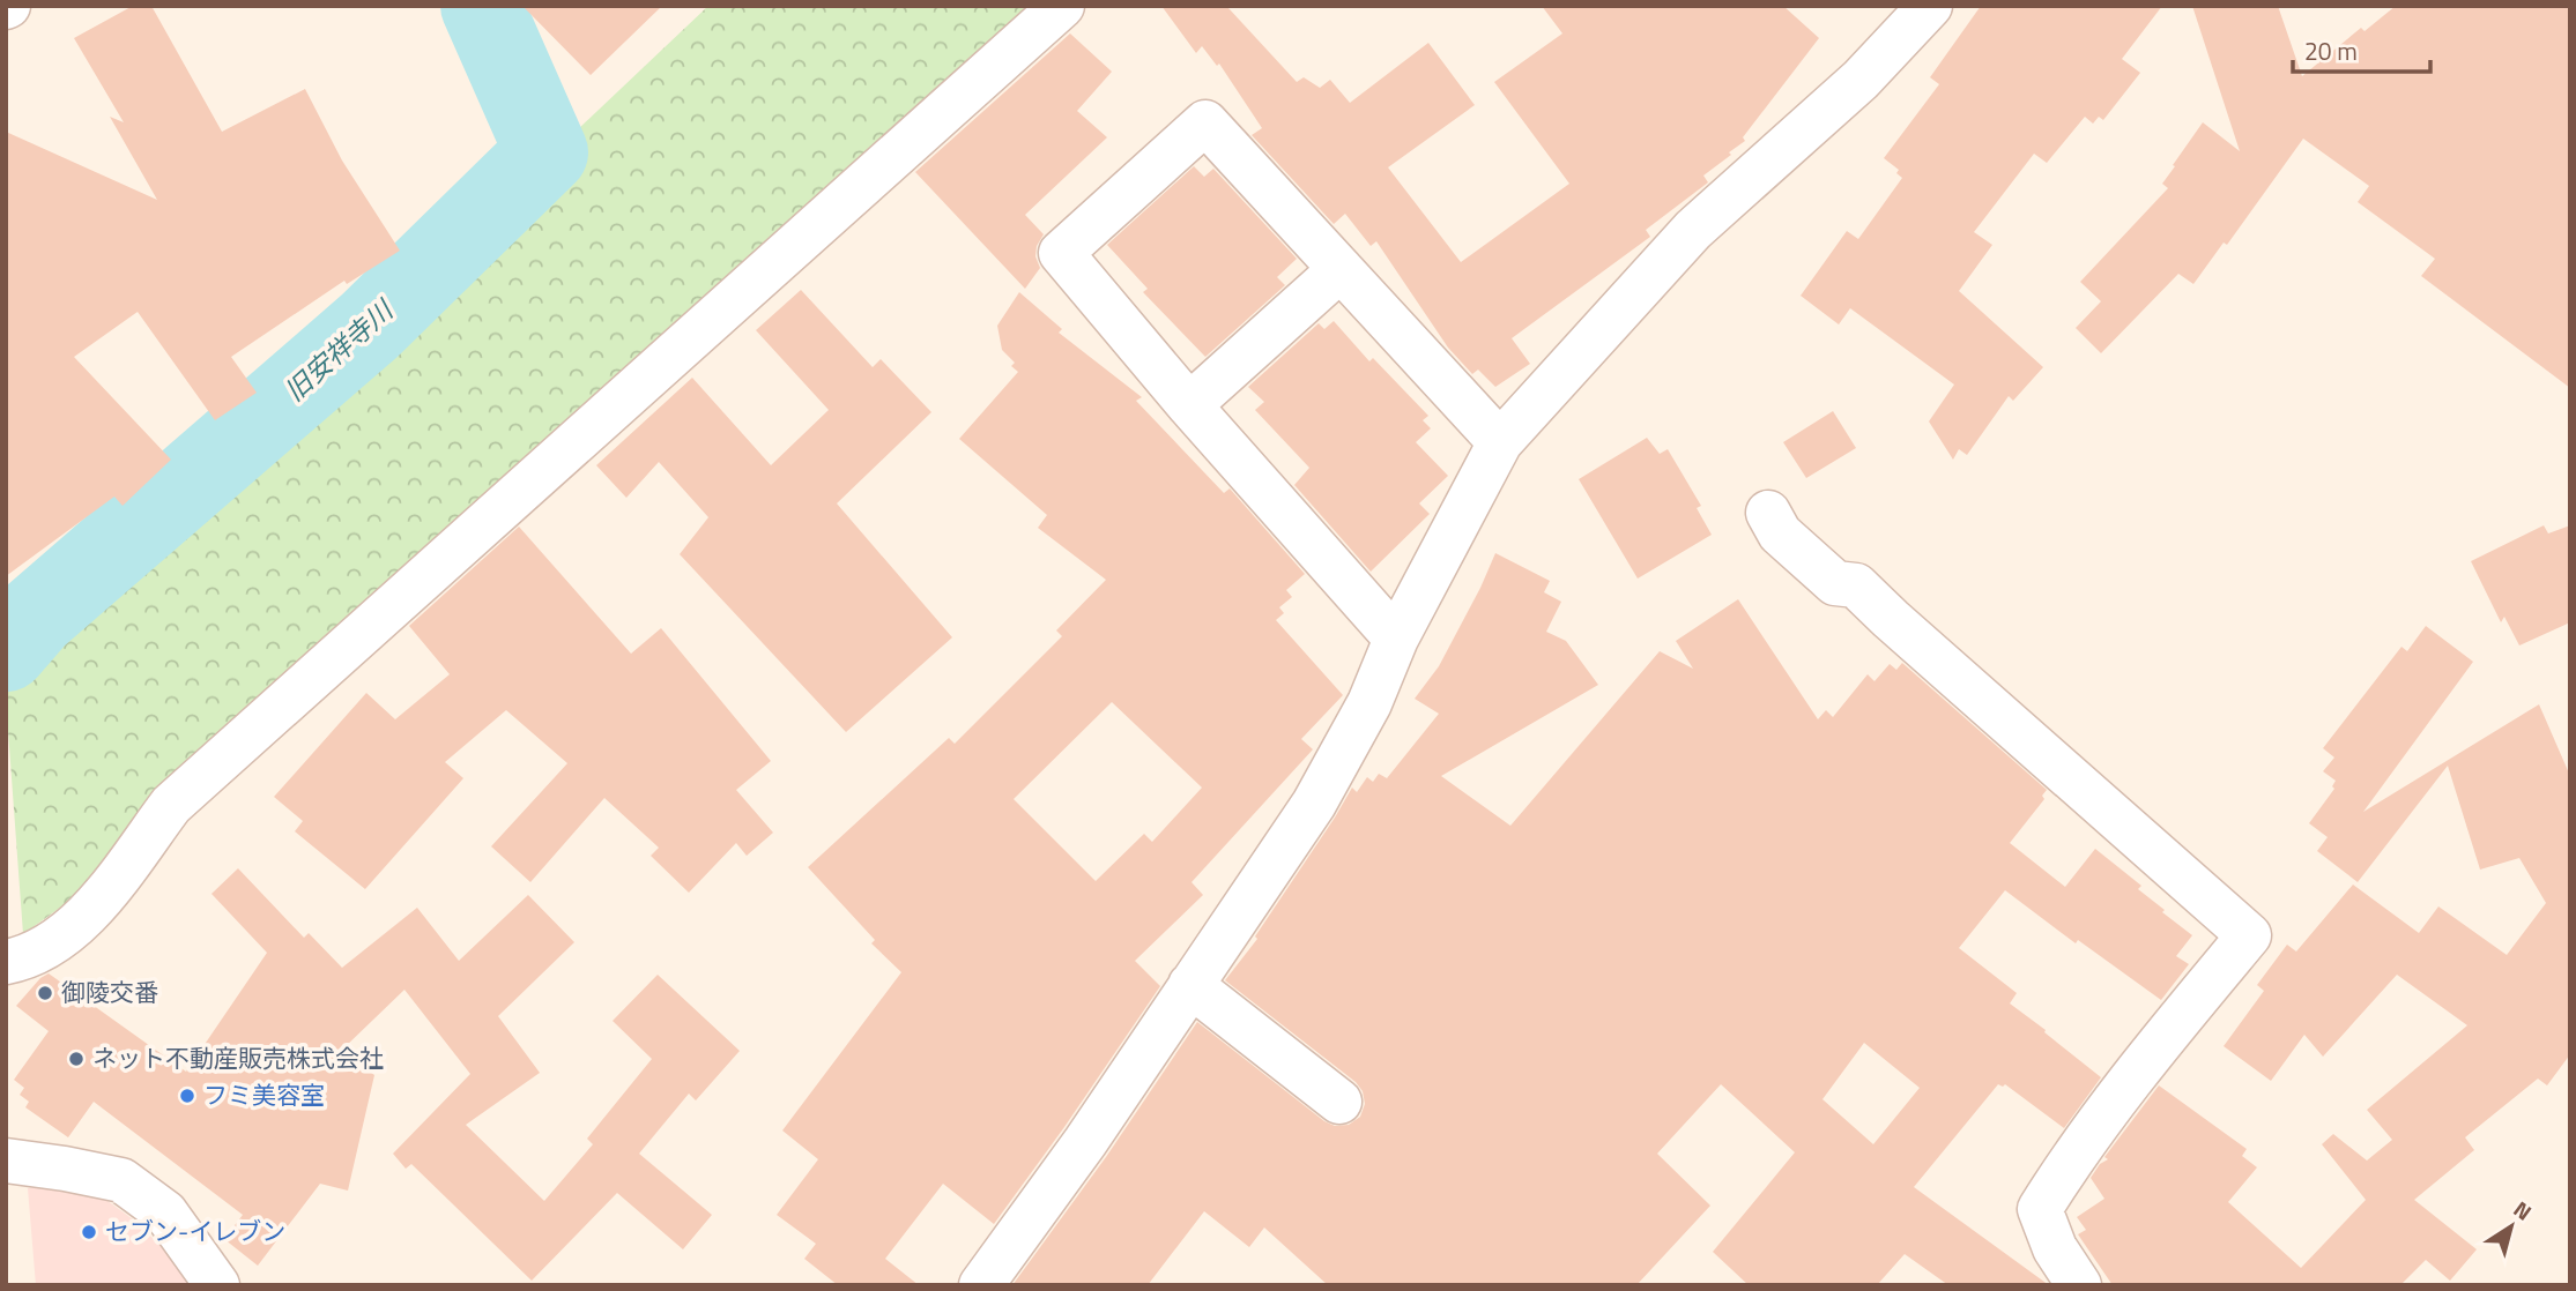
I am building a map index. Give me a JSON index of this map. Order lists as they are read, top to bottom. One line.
{"water":["旧安祥寺川"],"places":["御陵交番","ネット不動産販売株式会社","フミ美容室","セブン-イレブン"],"scale_bar":"20 m","north":"top right"}
